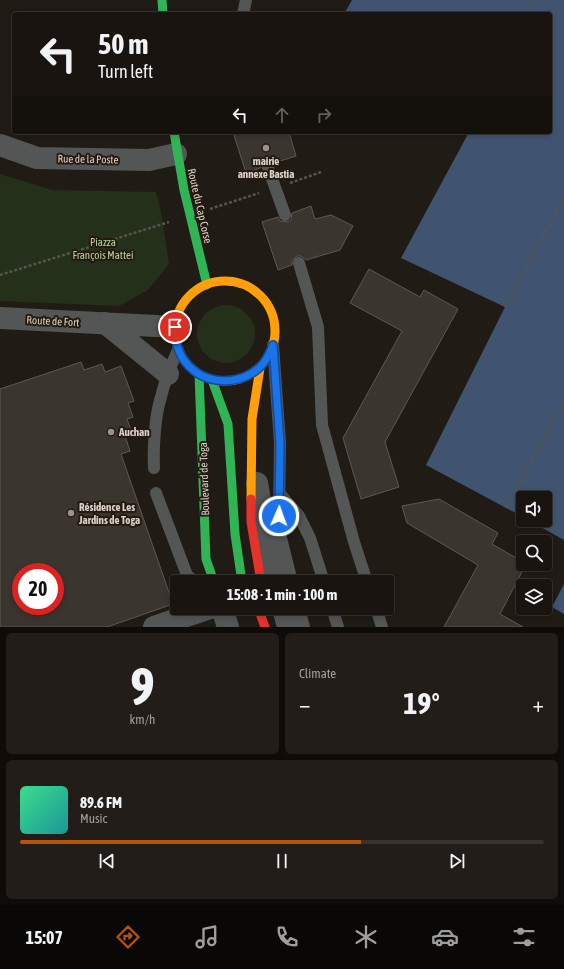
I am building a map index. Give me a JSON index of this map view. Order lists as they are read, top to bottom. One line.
{"streets":{"main road":["Route du Cap Corse","Boulevard de Toga"],"street":["Rue de la Poste","Route de Fort"]},"crossings":[["Rue de la Poste","Route du Cap Corse"],["Route du Cap Corse","Route de Fort"],["Route du Cap Corse","Boulevard de Toga"],["Route de Fort","Boulevard de Toga"]],"parks":["Piazza François Mattei"],"places":["mairie annexe Bastia","Auchan","Résidence Les Jardins de Toga"],"page":{"turn":["50 m","Turn left"],"limit":"20","trip":"15:08 · 1 min · 100 m","tile":[["9","km/h"],"Climate"],"heat":["−","19°","+"],"song":["89.6 FM","Music"],"tabs":"15:07"}}
